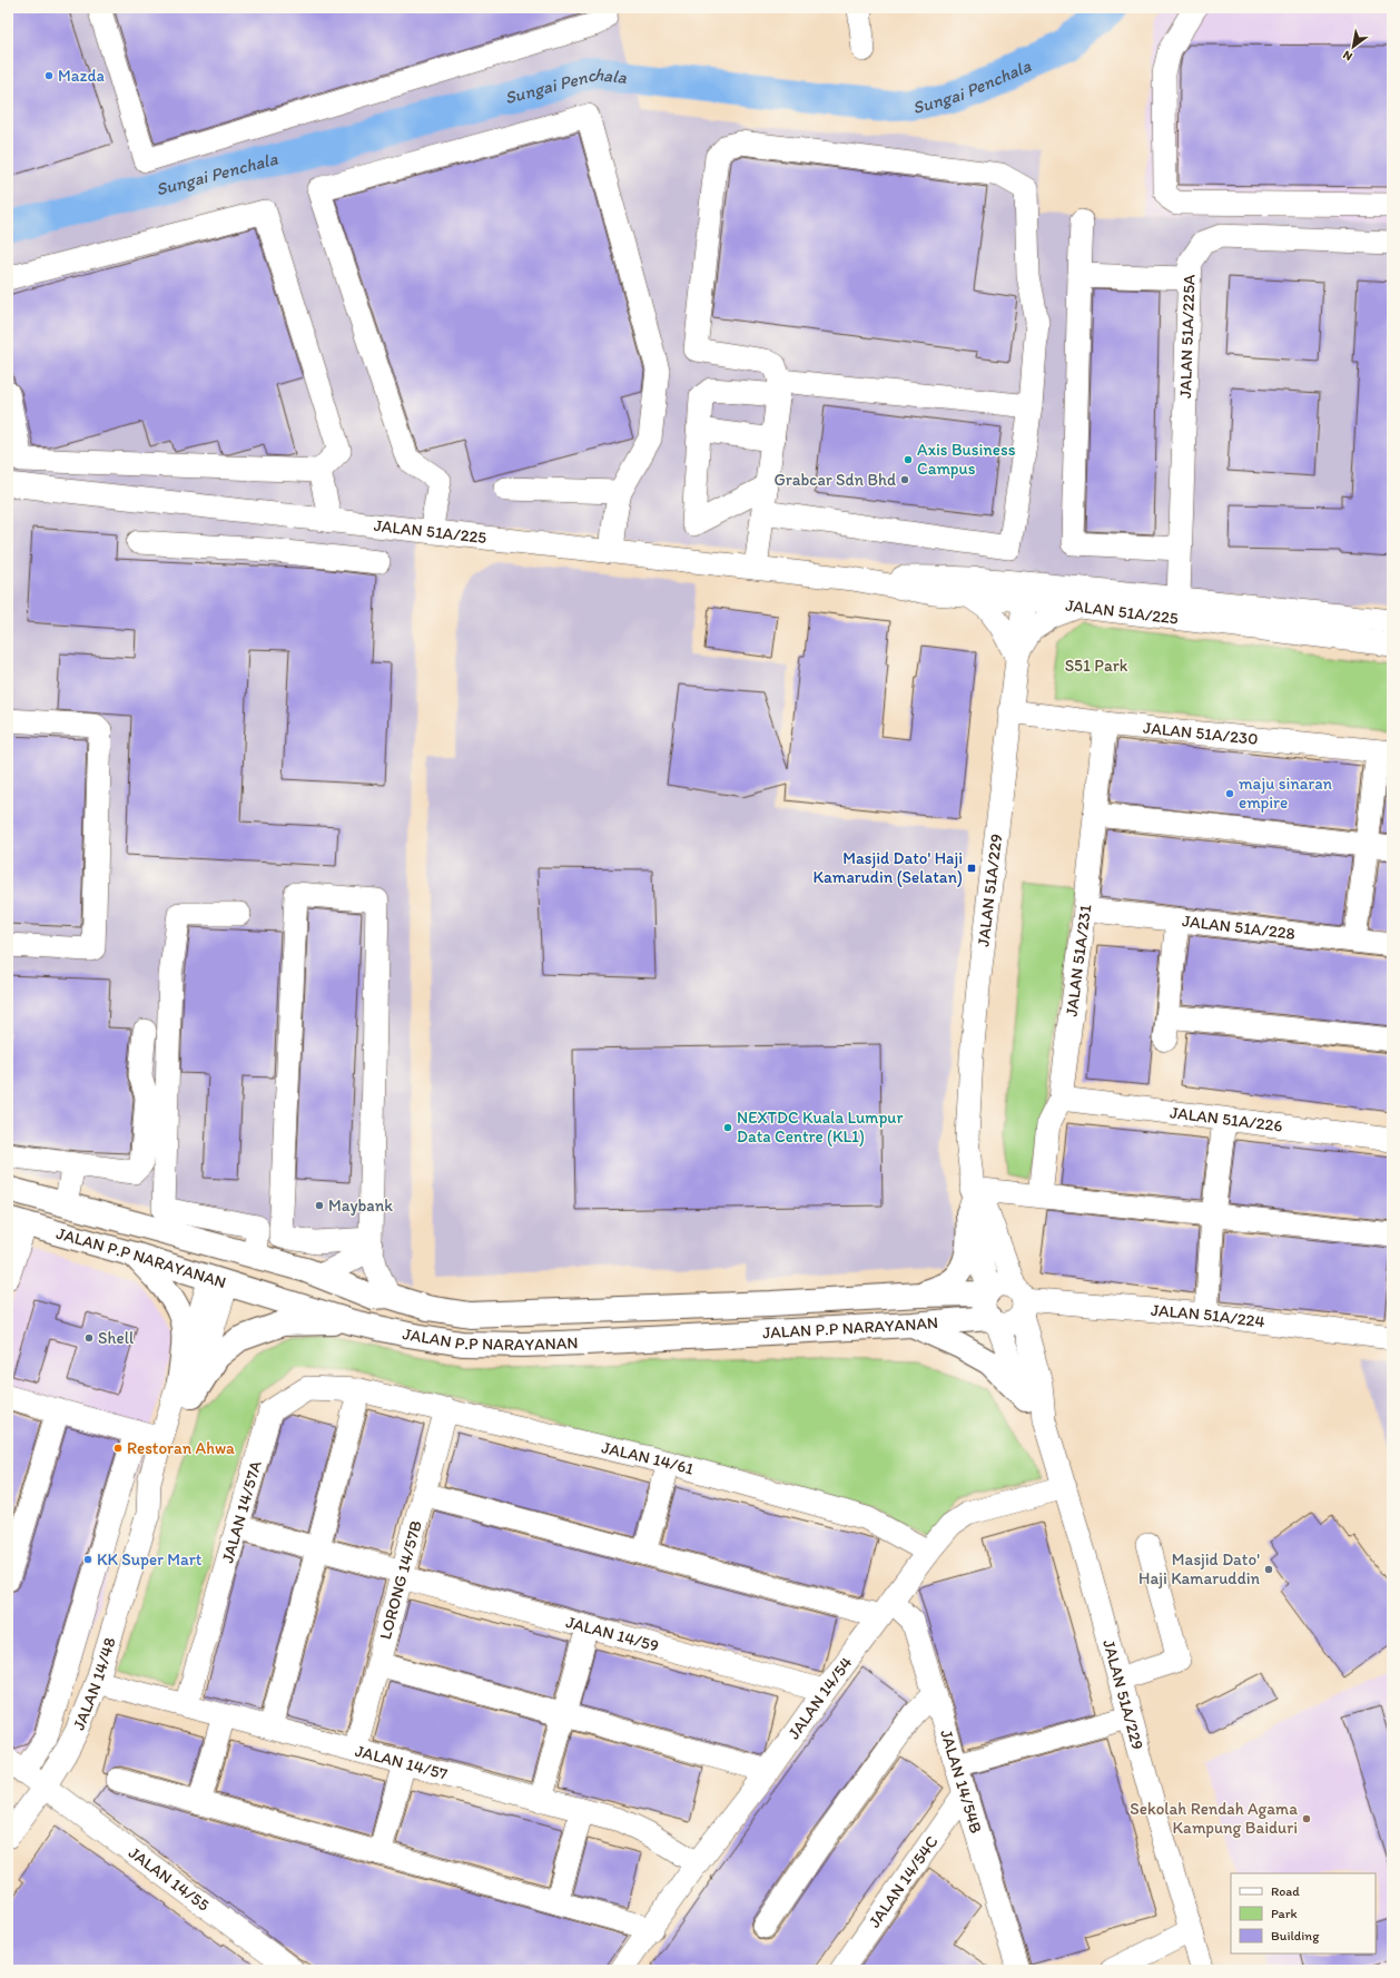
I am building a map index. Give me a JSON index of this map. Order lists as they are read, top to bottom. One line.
{"streets":{"main road":["JALAN P.P NARAYANAN"],"street":["JALAN 51A/225A","JALAN 51A/225","JALAN 51A/230","JALAN 51A/229","JALAN 51A/228","JALAN 51A/231","JALAN 51A/226","JALAN 51A/224","JALAN 14/61","JALAN 14/57A","LORONG 14/57B","JALAN 14/59","JALAN 14/48","JALAN 14/54","JALAN 14/57","JALAN 14/54B","JALAN 14/55","JALAN 14/54C"]},"crossings":[["JALAN 51A/225A","JALAN 51A/225"],["JALAN 51A/225","JALAN 51A/229"],["JALAN 51A/230","JALAN 51A/229"],["JALAN 51A/230","JALAN 51A/231"],["JALAN 51A/229","JALAN P.P NARAYANAN"],["JALAN 51A/229","JALAN 51A/224"],["JALAN 51A/229","JALAN 14/54"],["JALAN 51A/228","JALAN 51A/231"],["JALAN 51A/231","JALAN 51A/226"],["JALAN P.P NARAYANAN","JALAN 51A/224"],["JALAN P.P NARAYANAN","JALAN 14/48"],["JALAN 14/61","JALAN 14/57A"],["JALAN 14/61","LORONG 14/57B"],["JALAN 14/61","JALAN 14/54"],["JALAN 14/57A","JALAN 14/59"],["JALAN 14/57A","JALAN 14/57"],["LORONG 14/57B","JALAN 14/59"],["LORONG 14/57B","JALAN 14/57"],["JALAN 14/59","JALAN 14/54"],["JALAN 14/48","JALAN 14/57"],["JALAN 14/48","JALAN 14/55"],["JALAN 14/54","JALAN 14/57"],["JALAN 14/54","JALAN 14/54B"],["JALAN 14/54B","JALAN 14/54C"]],"water":["Sungai Penchala"],"parks":["S51 Park"],"places":{"other":["Mazda","Axis Business Campus","Grabcar Sdn Bhd","maju sinaran empire","NEXTDC Kuala Lumpur Data Centre (KL1)","Maybank","Shell","Restoran Ahwa","KK Super Mart","Masjid Dato' Haji Kamaruddin","Sekolah Rendah Agama Kampung Baiduri"],"transit":["Masjid Dato' Haji Kamarudin (Selatan)"]},"legend":["Road","Park","Building"],"north":"bottom left"}
